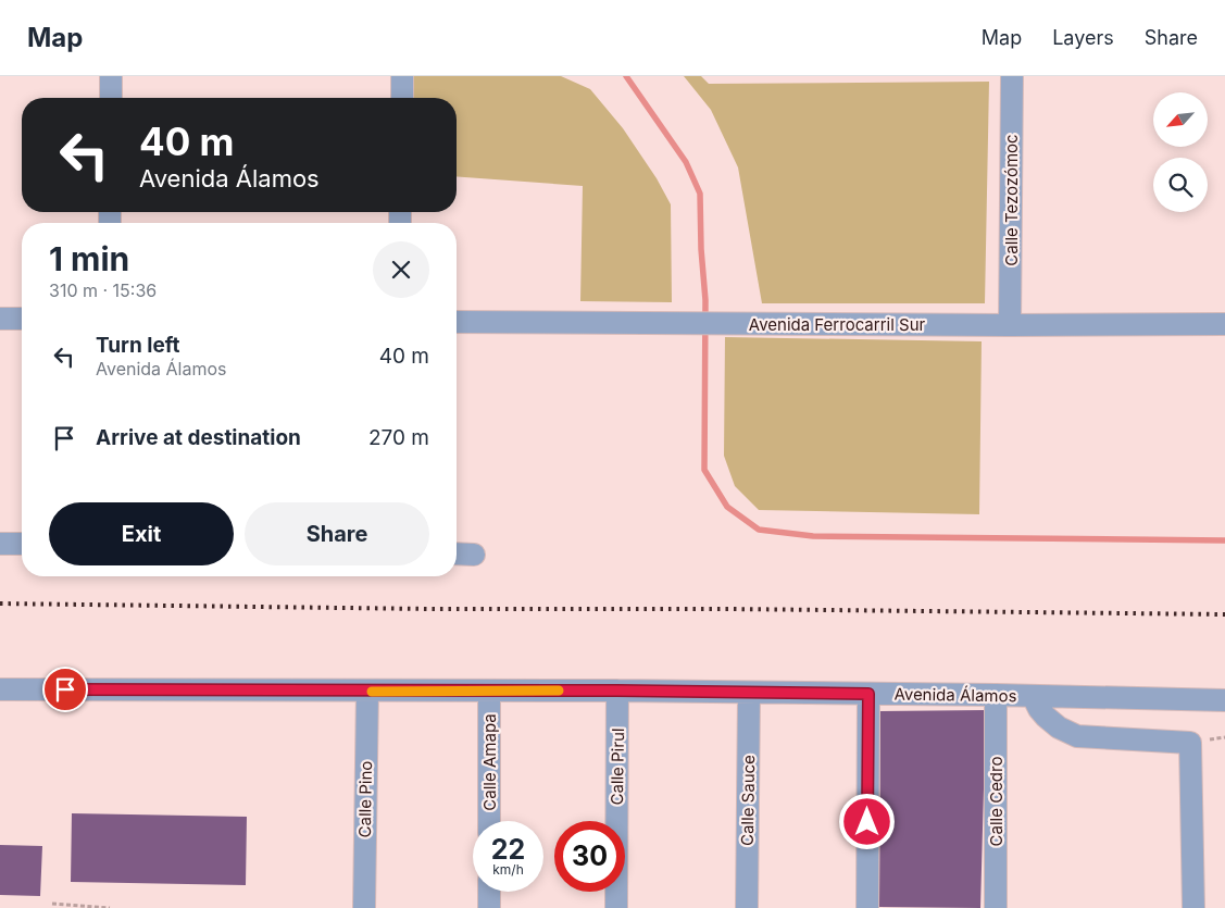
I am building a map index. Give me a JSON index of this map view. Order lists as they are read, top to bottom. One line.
{"streets":{"street":["Calle Tezozómoc","Avenida Ferrocarril Sur","Avenida Álamos","Calle Amapa","Calle Pirul","Calle Pino","Calle Sauce","Calle Cedro"]},"crossings":[["Calle Tezozómoc","Avenida Ferrocarril Sur"],["Avenida Álamos","Calle Amapa"],["Avenida Álamos","Calle Pirul"],["Avenida Álamos","Calle Pino"],["Avenida Álamos","Calle Sauce"],["Avenida Álamos","Calle Cedro"]],"north":"bottom left","page":{"header":"Map","nav":["Map","Layers","Share"],"turn":["40 m","Avenida Álamos"],"heading":["1 min","310 m · 15:36"],"list":[{"name":"Turn left","note":"Avenida Álamos","value":"40 m"},{"name":"Arrive at destination","value":"270 m"}],"buttons":["Exit","Share"],"speed":"22 km/h","limit":"30"}}
